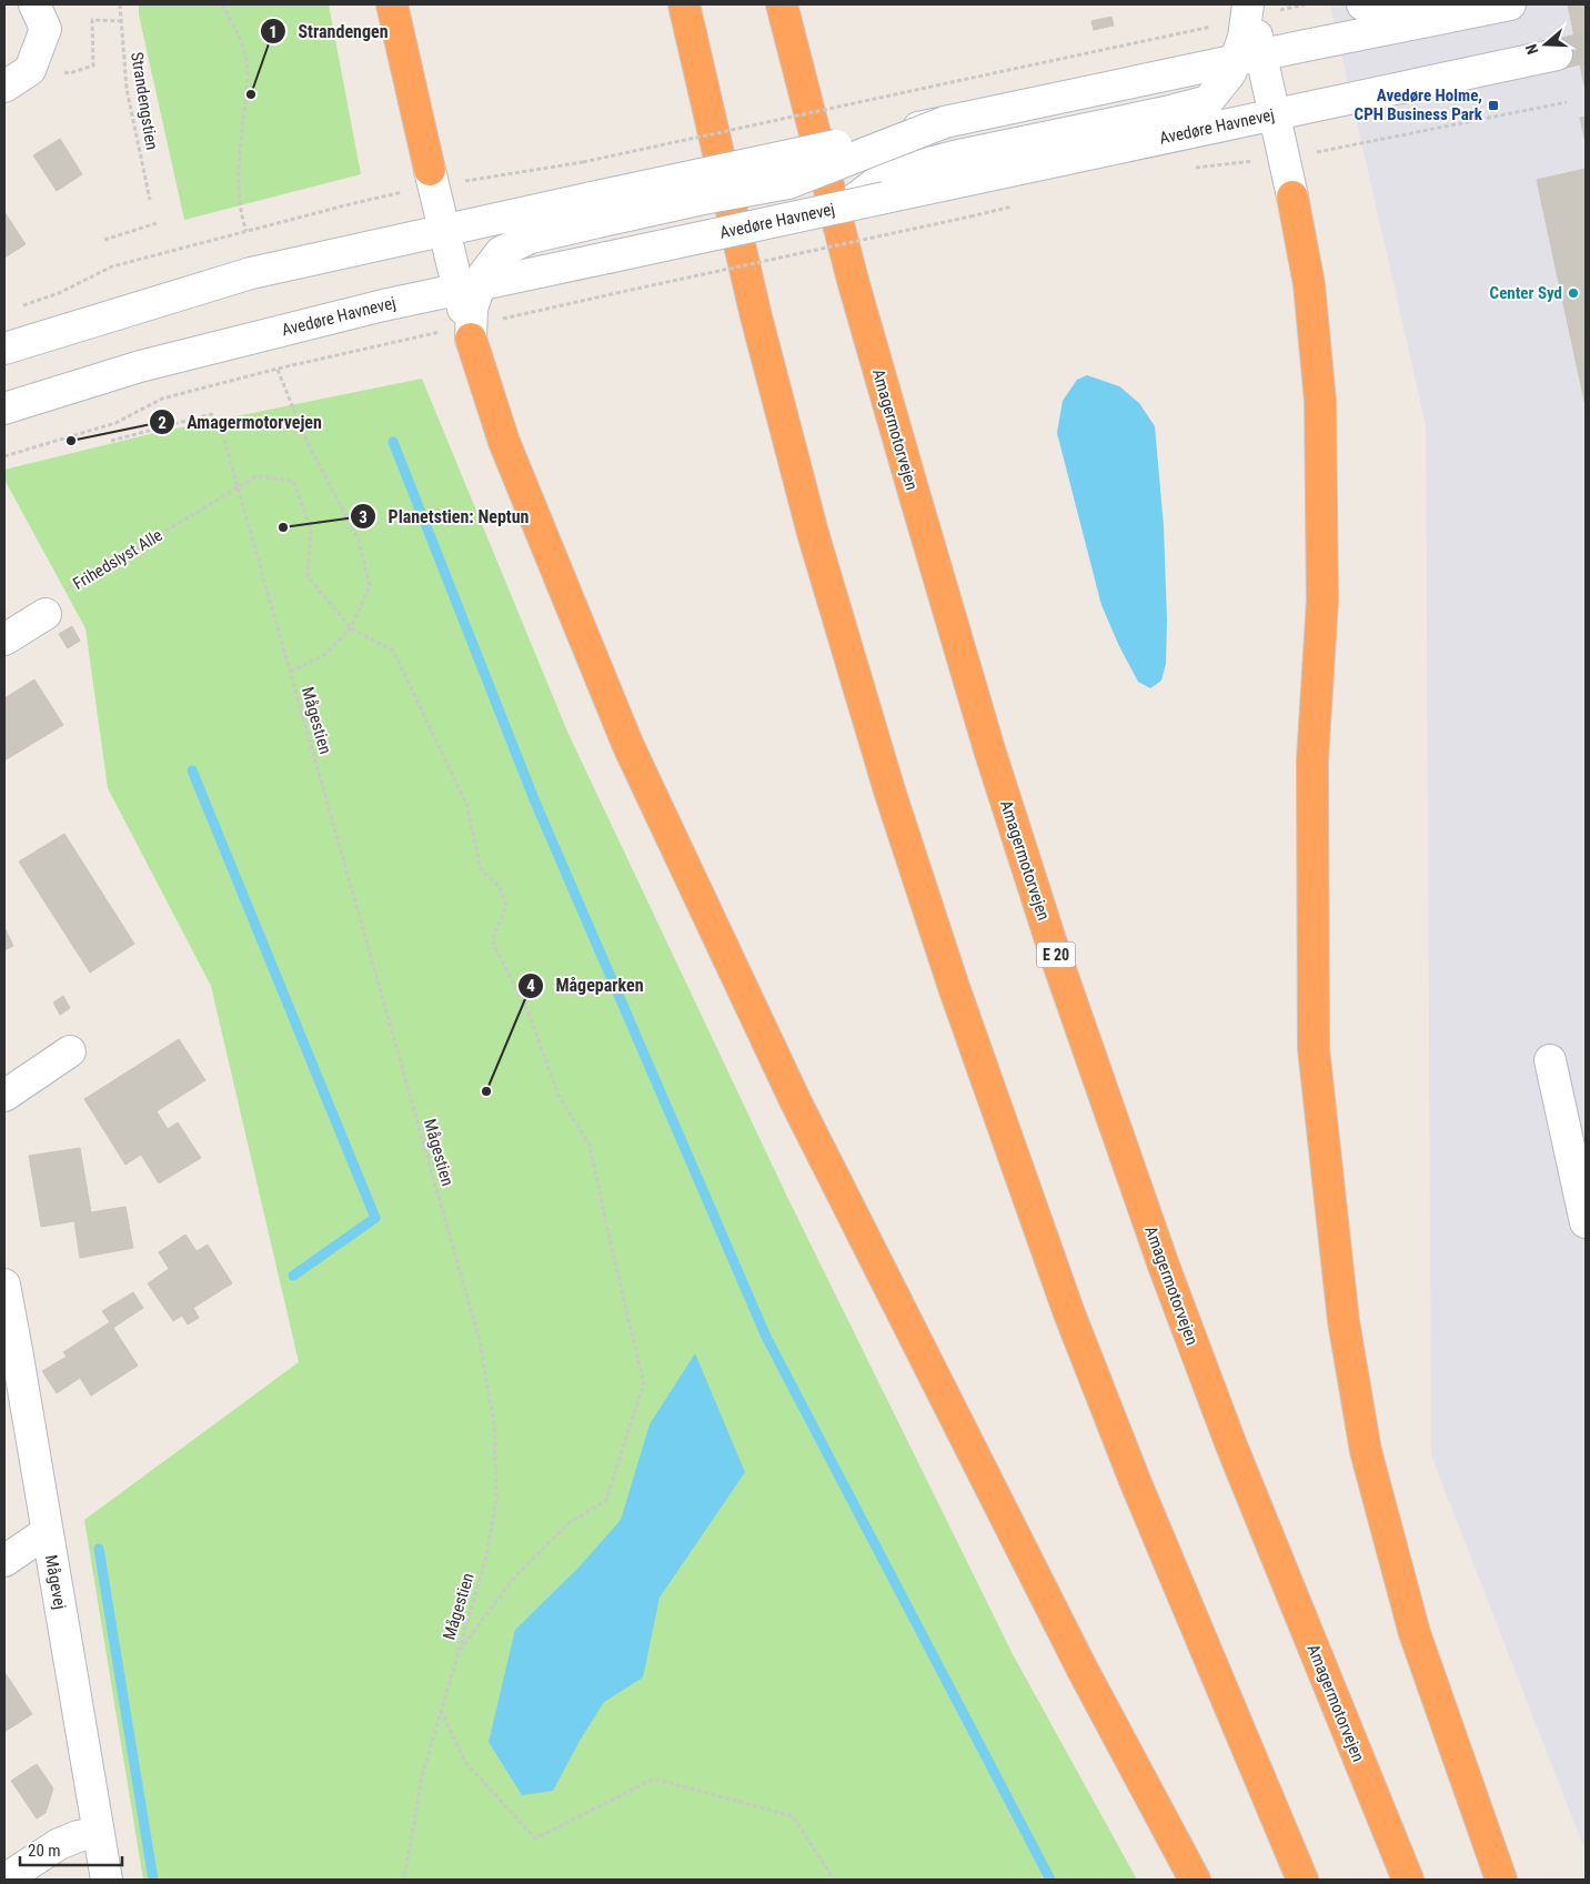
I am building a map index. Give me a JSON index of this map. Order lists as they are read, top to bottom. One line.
{"streets":{"highway":["Amagermotorvejen","E 20"],"street":["Avedøre Havnevej","Mågevej"],"path":["Strandengstien","Frihedslyst Alle","Mågestien"]},"crossings":[["Frihedslyst Alle","Mågestien"]],"places":{"other":["Strandengen","Center Syd","Amagermotorvejen","Planetstien: Neptun","Mågeparken"],"transit":["Avedøre Holme, CPH Business Park"]},"scale_bar":"20 m","north":"left"}
